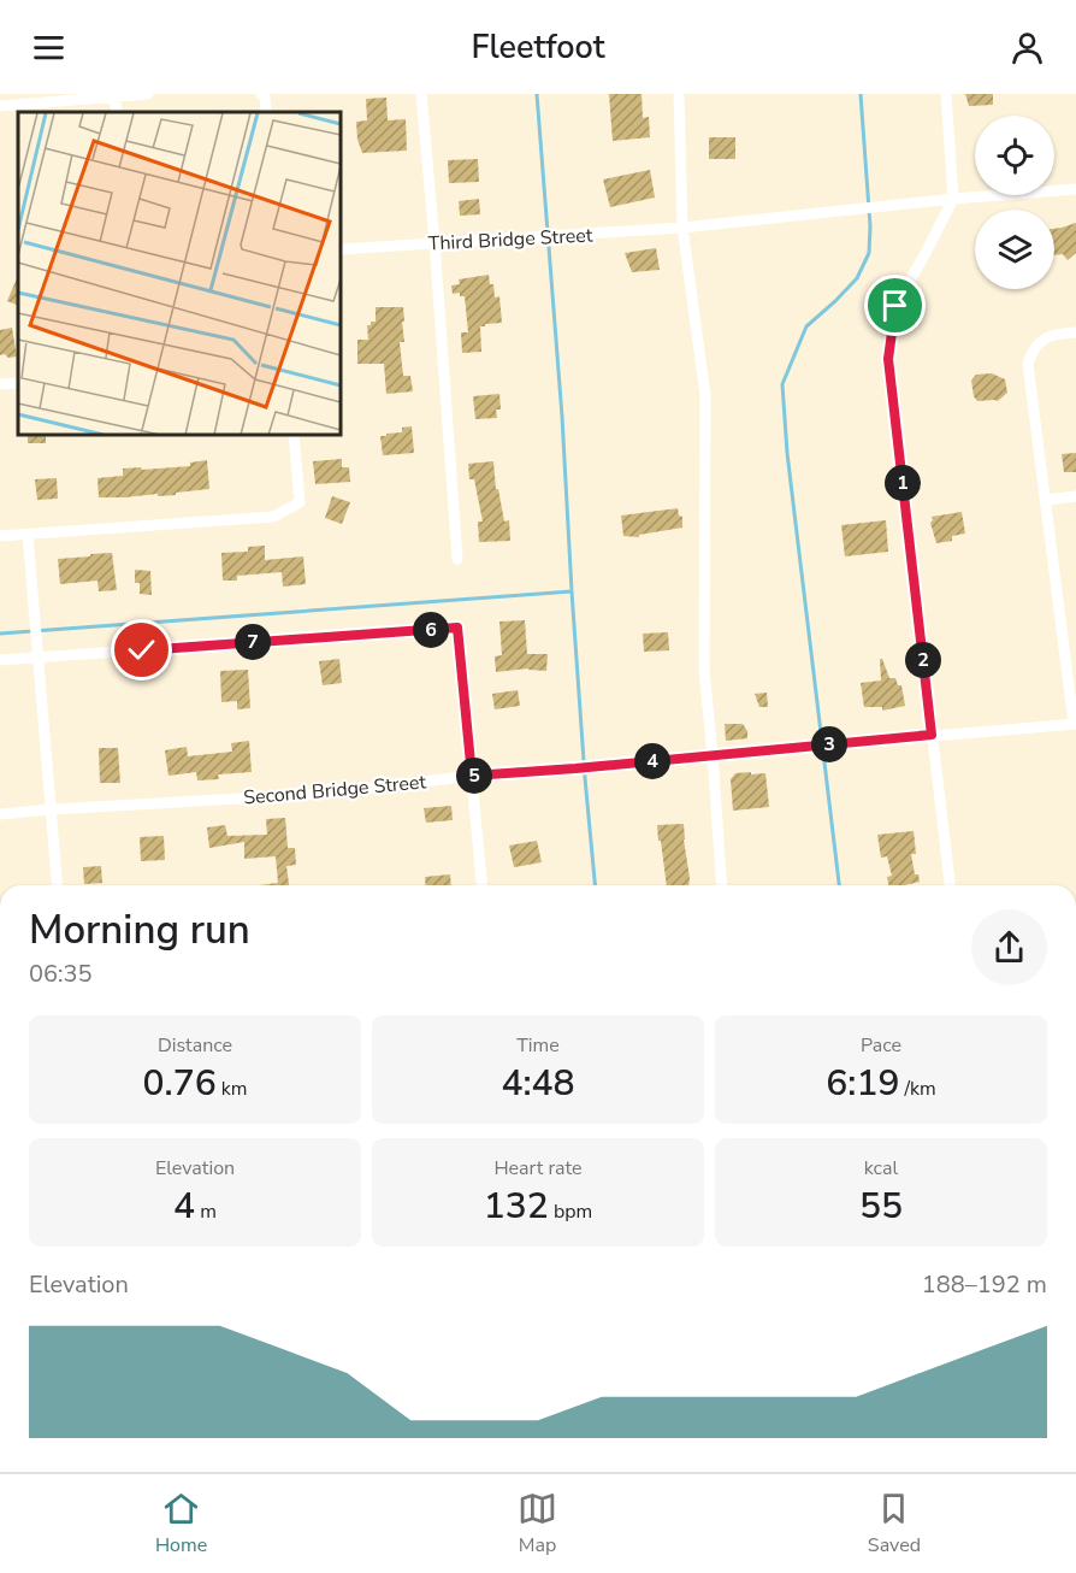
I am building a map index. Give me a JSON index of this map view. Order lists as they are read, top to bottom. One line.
{"streets":{"street":["Third Bridge Street","Second Bridge Street"]},"page":{"header":"Fleetfoot","pins":["1","6","7","2","3","4","5"],"heading":["Morning run","06:35"],"stats":[["Distance","0.76 km"],["Time","4:48"],["Pace","6:19 /km"],["Elevation","4 m"],["Heart rate","132 bpm"],["kcal","55"]],"chart":["Elevation","188–192 m"],"tabs":["Home","Map","Saved"]}}
